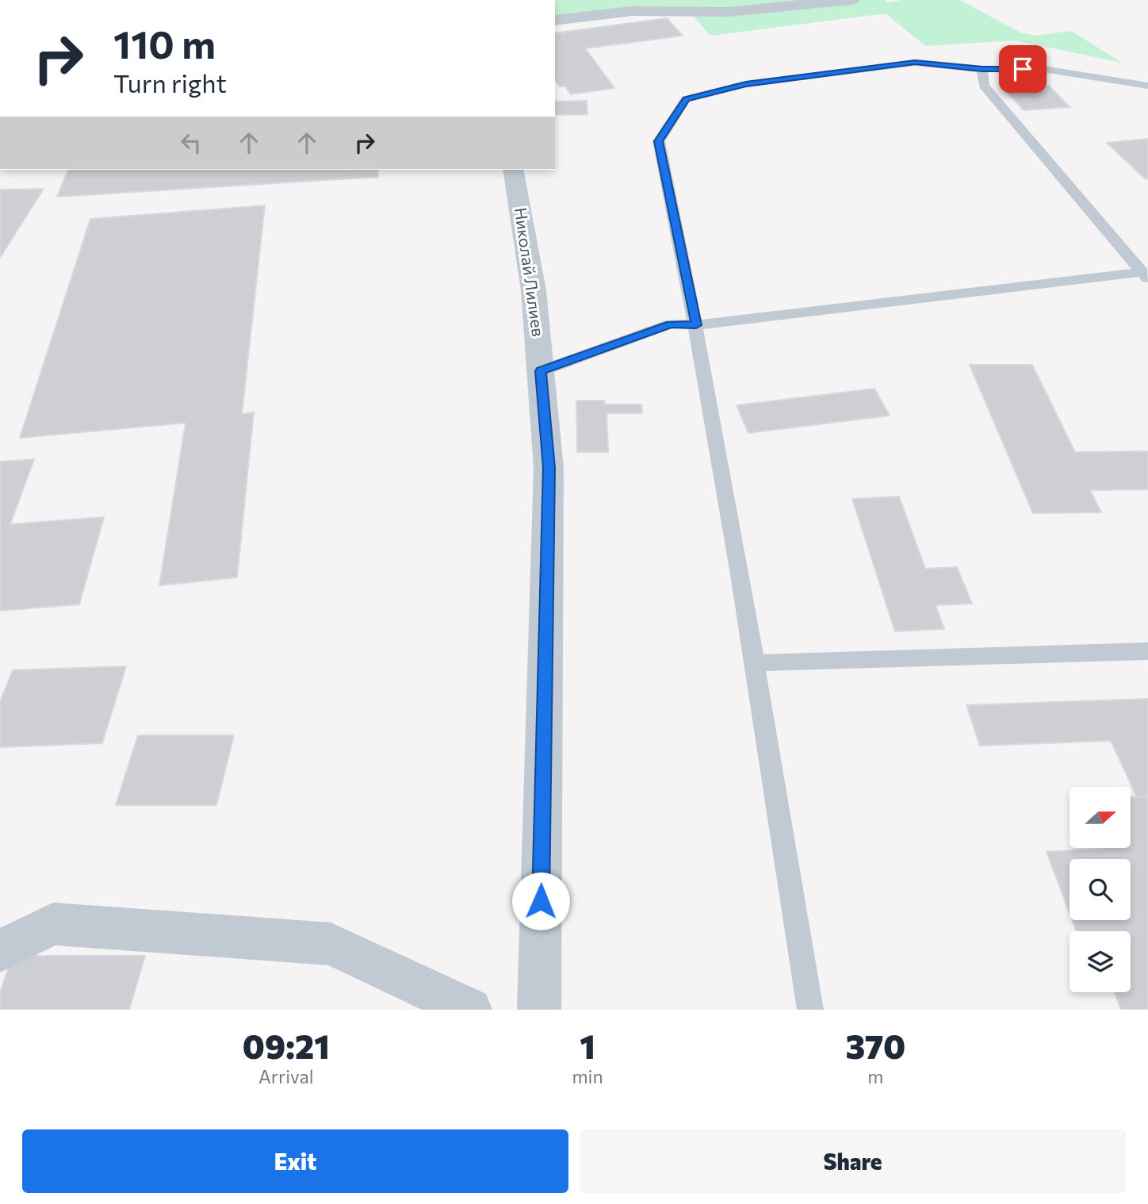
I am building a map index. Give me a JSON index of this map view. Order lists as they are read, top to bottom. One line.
{"streets":{"street":["Николай Лилиев"]},"north":"right","page":{"turn":["110 m","Turn right"],"eta":["09:21","Arrival","1","min","370","m"],"buttons":["Exit","Share"]}}
